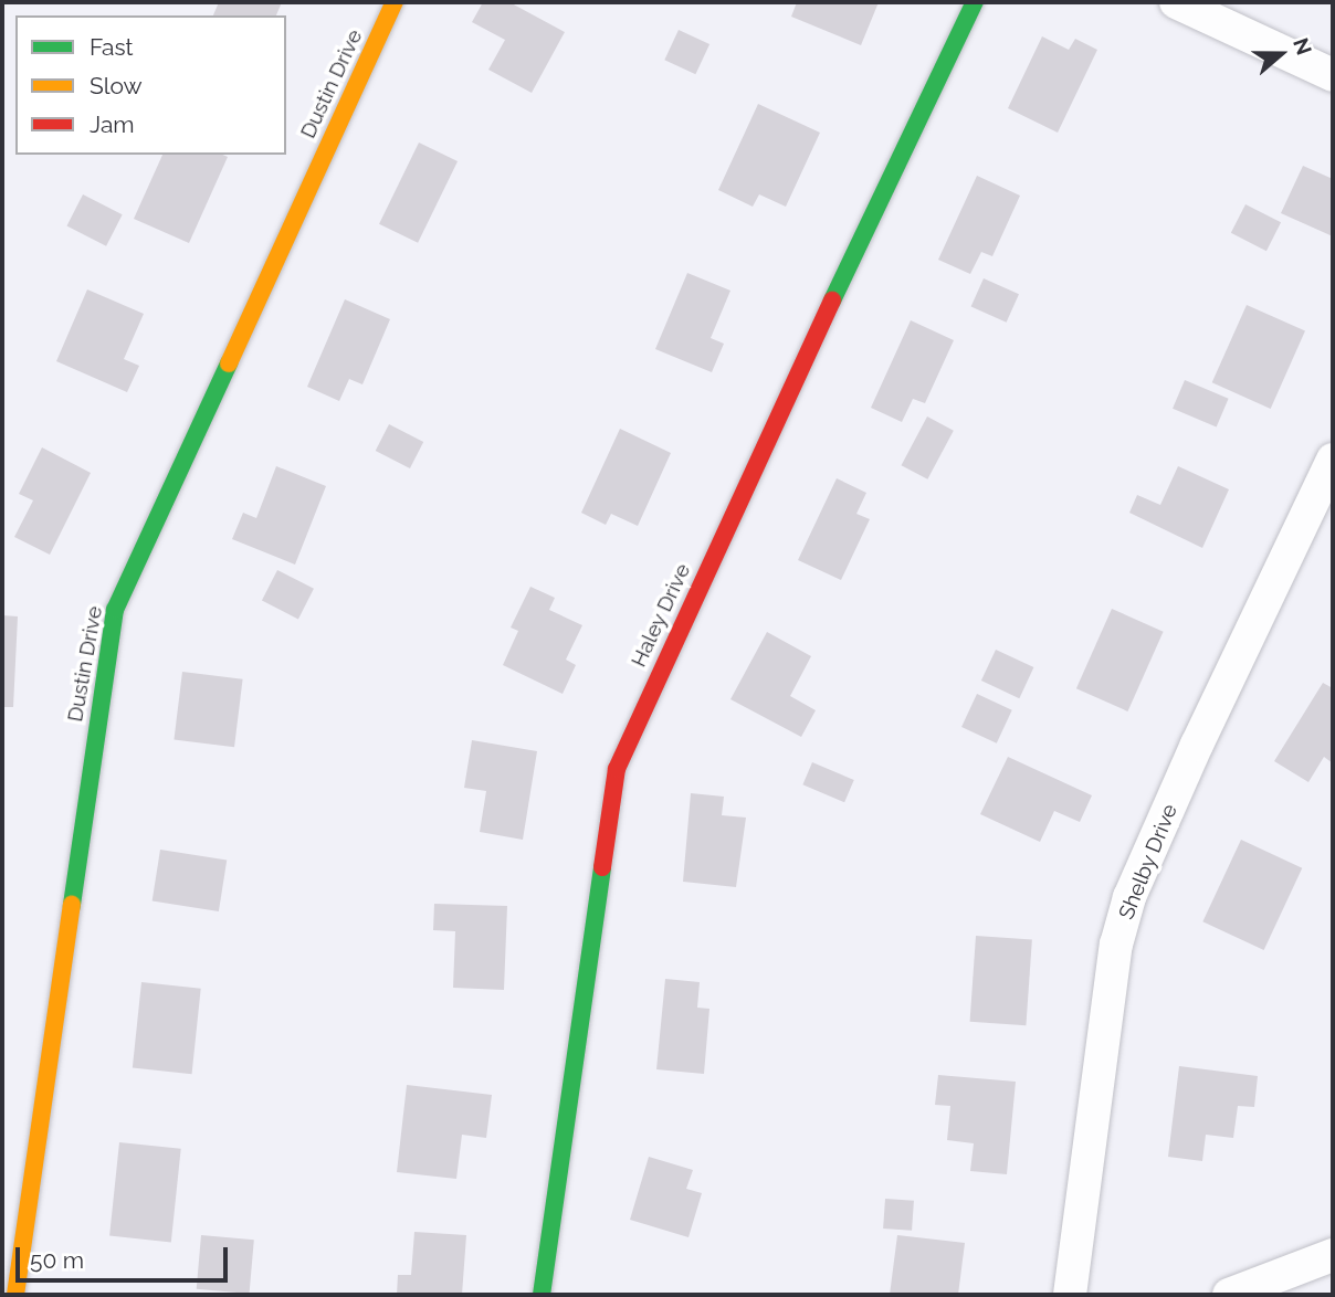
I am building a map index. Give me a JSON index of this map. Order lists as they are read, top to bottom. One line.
{"streets":{"street":["Dustin Drive","Haley Drive","Shelby Drive"]},"legend":["Fast","Slow","Jam"],"scale_bar":"50 m","north":"right"}
